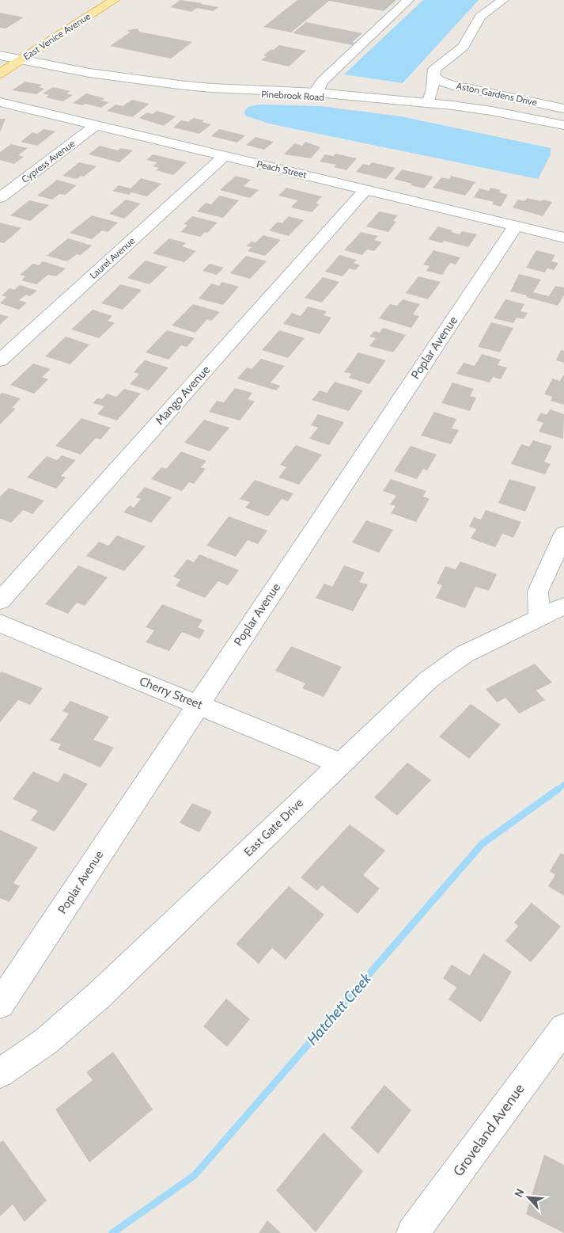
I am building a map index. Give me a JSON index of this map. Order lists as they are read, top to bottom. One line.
{"streets":{"main road":["East Venice Avenue"],"street":["Aston Gardens Drive","Pinebrook Road","Cypress Avenue","Peach Street","Laurel Avenue","Poplar Avenue","Mango Avenue","Cherry Street","East Gate Drive","Groveland Avenue"]},"crossings":[["East Venice Avenue","Pinebrook Road"],["Cypress Avenue","Peach Street"],["Peach Street","Laurel Avenue"],["Peach Street","Poplar Avenue"],["Peach Street","Mango Avenue"],["Poplar Avenue","Cherry Street"],["Cherry Street","East Gate Drive"]],"water":["Hatchett Creek"],"north":"top left"}
